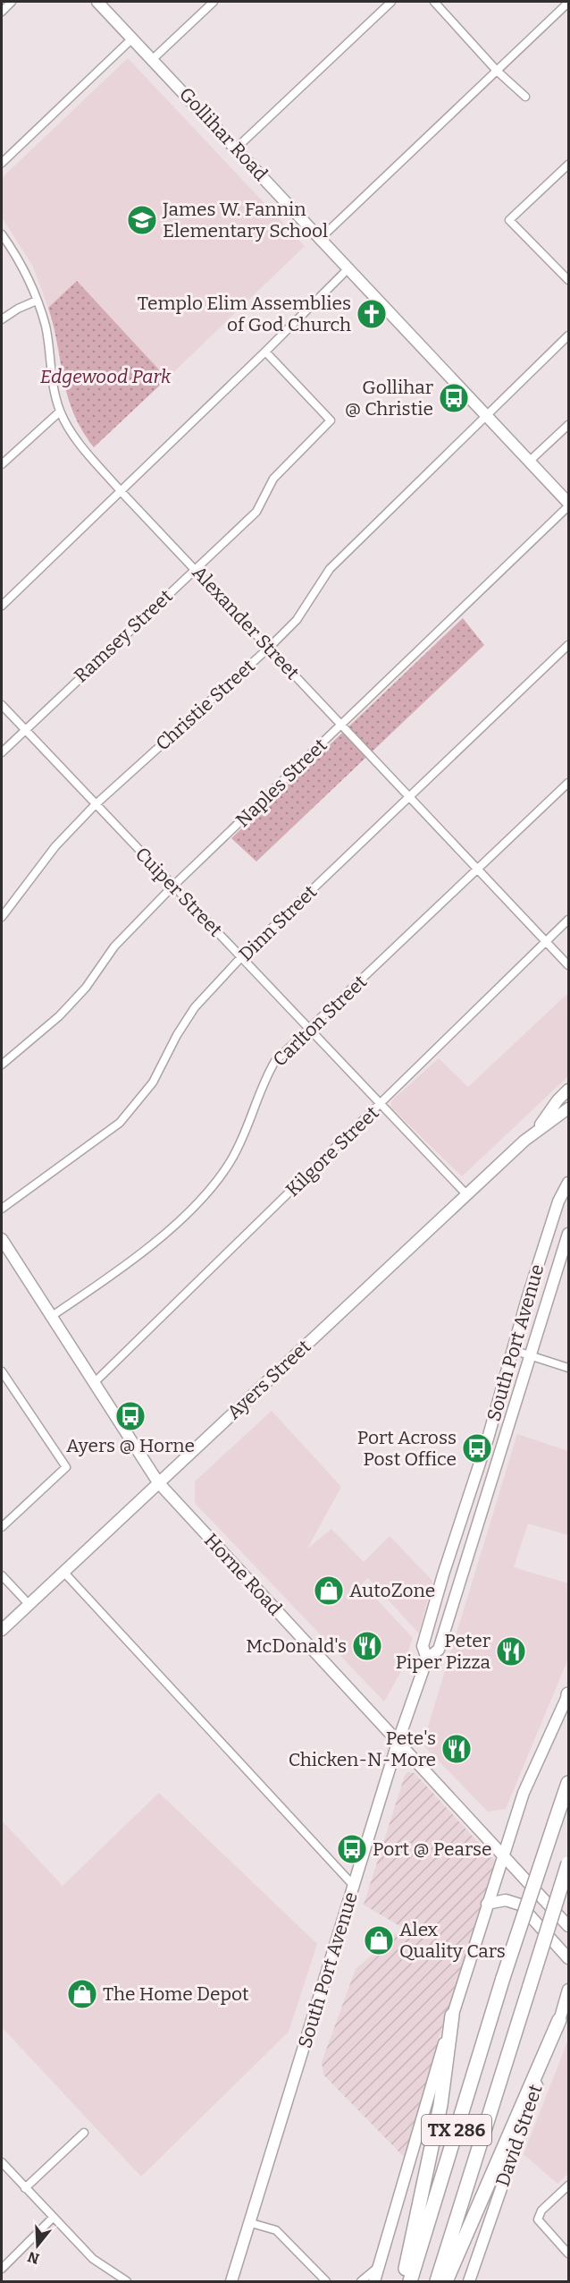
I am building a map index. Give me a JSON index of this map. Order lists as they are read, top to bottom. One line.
{"streets":{"highway":["TX 286"],"main road":["Gollihar Road","South Port Avenue","Ayers Street","Horne Road","David Street"],"street":["Alexander Street","Ramsey Street","Christie Street","Naples Street","Cuiper Street","Dinn Street","Carlton Street","Kilgore Street"]},"crossings":[["Gollihar Road","Christie Street"],["Gollihar Road","Naples Street"],["Alexander Street","Ramsey Street"],["Alexander Street","Christie Street"],["Alexander Street","Naples Street"],["Alexander Street","Dinn Street"],["Alexander Street","Carlton Street"],["Alexander Street","Kilgore Street"],["Ramsey Street","Cuiper Street"],["Christie Street","Cuiper Street"],["Naples Street","Cuiper Street"],["Cuiper Street","Dinn Street"],["Cuiper Street","Carlton Street"],["Cuiper Street","Kilgore Street"],["Cuiper Street","Ayers Street"],["Carlton Street","Horne Road"],["Kilgore Street","Horne Road"],["South Port Avenue","Horne Road"],["Ayers Street","Horne Road"]],"parks":["Edgewood Park"],"places":{"school or university":["James W. Fannin Elementary School"],"church":["Templo Elim Assemblies of God Church"],"bus stop":["Gollihar @ Christie","Ayers @ Horne","Port Across Post Office","Port @ Pearse"],"shop":["AutoZone","Alex Quality Cars","The Home Depot"],"restaurant":["McDonald's","Peter Piper Pizza","Pete's Chicken-N-More"]},"north":"bottom"}
